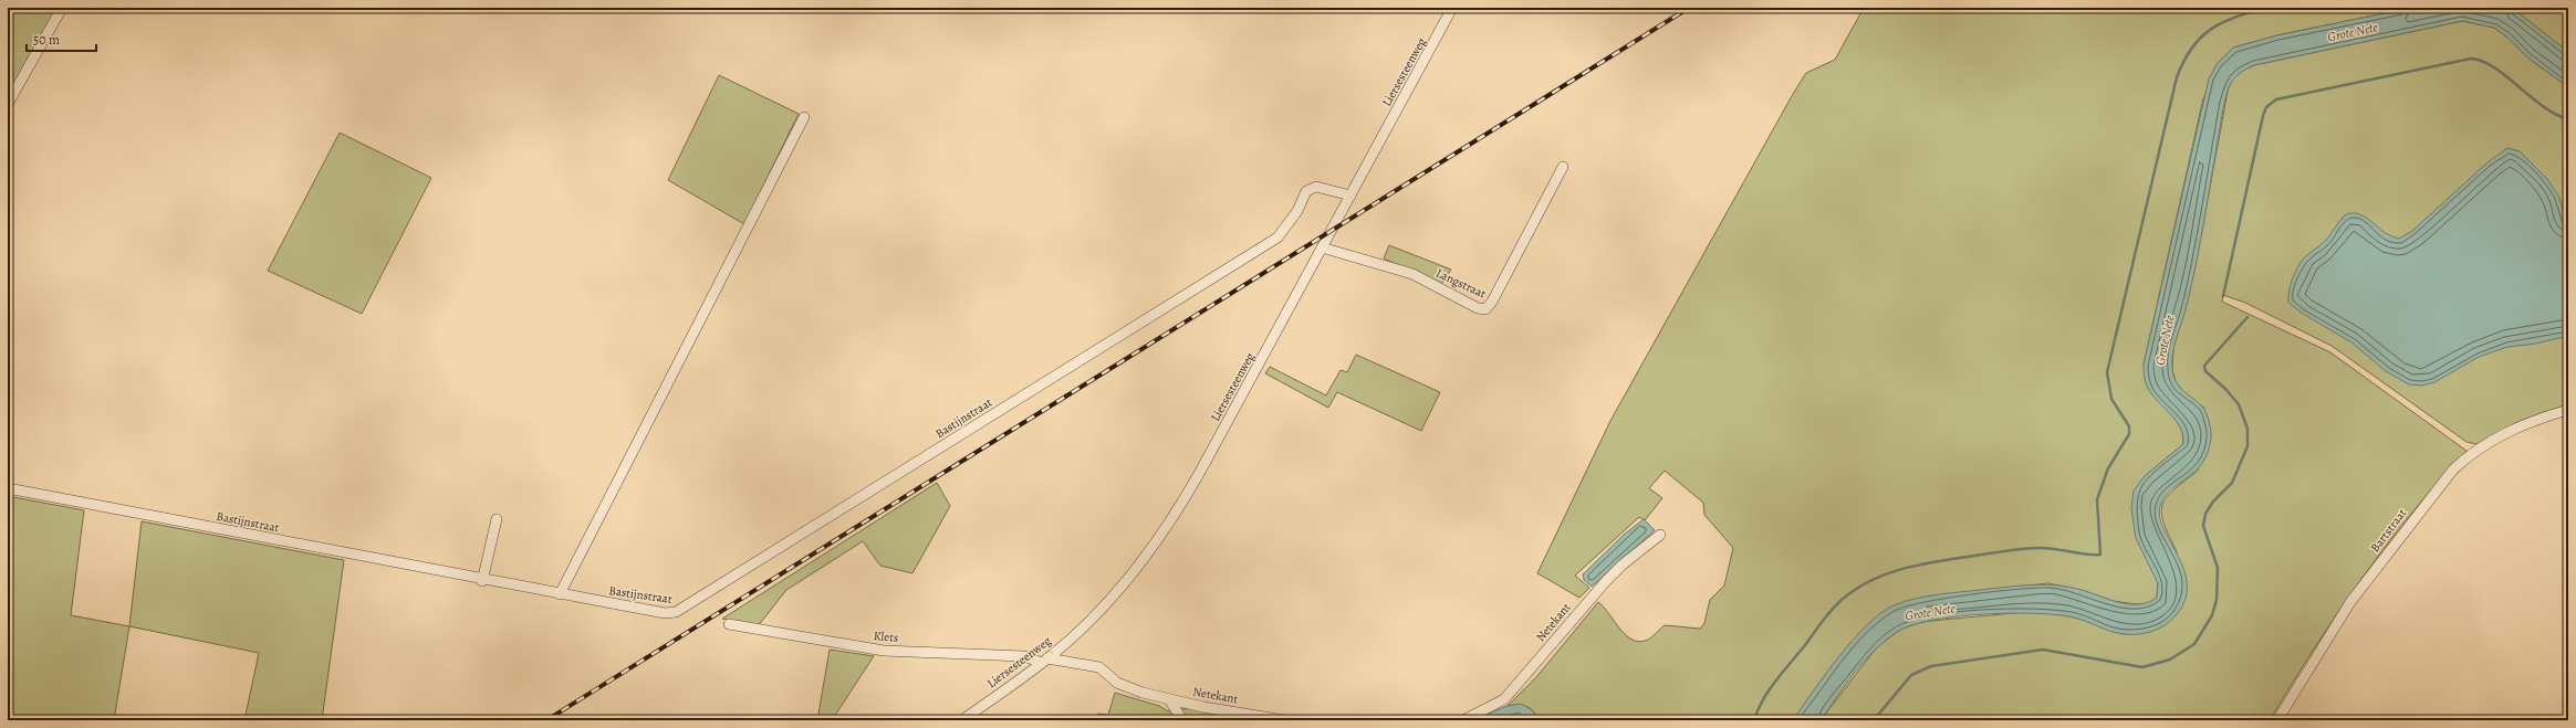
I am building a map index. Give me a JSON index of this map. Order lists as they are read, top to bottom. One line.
{"streets":{"street":["Liersesteenweg","Langstraat","Bastijnstraat","Bartstraat","Netekant","Klets"]},"crossings":[["Liersesteenweg","Langstraat"],["Liersesteenweg","Bastijnstraat"],["Liersesteenweg","Netekant"],["Liersesteenweg","Klets"],["Netekant","Klets"]],"water":["Grote Nete"],"scale_bar":"50 m"}
